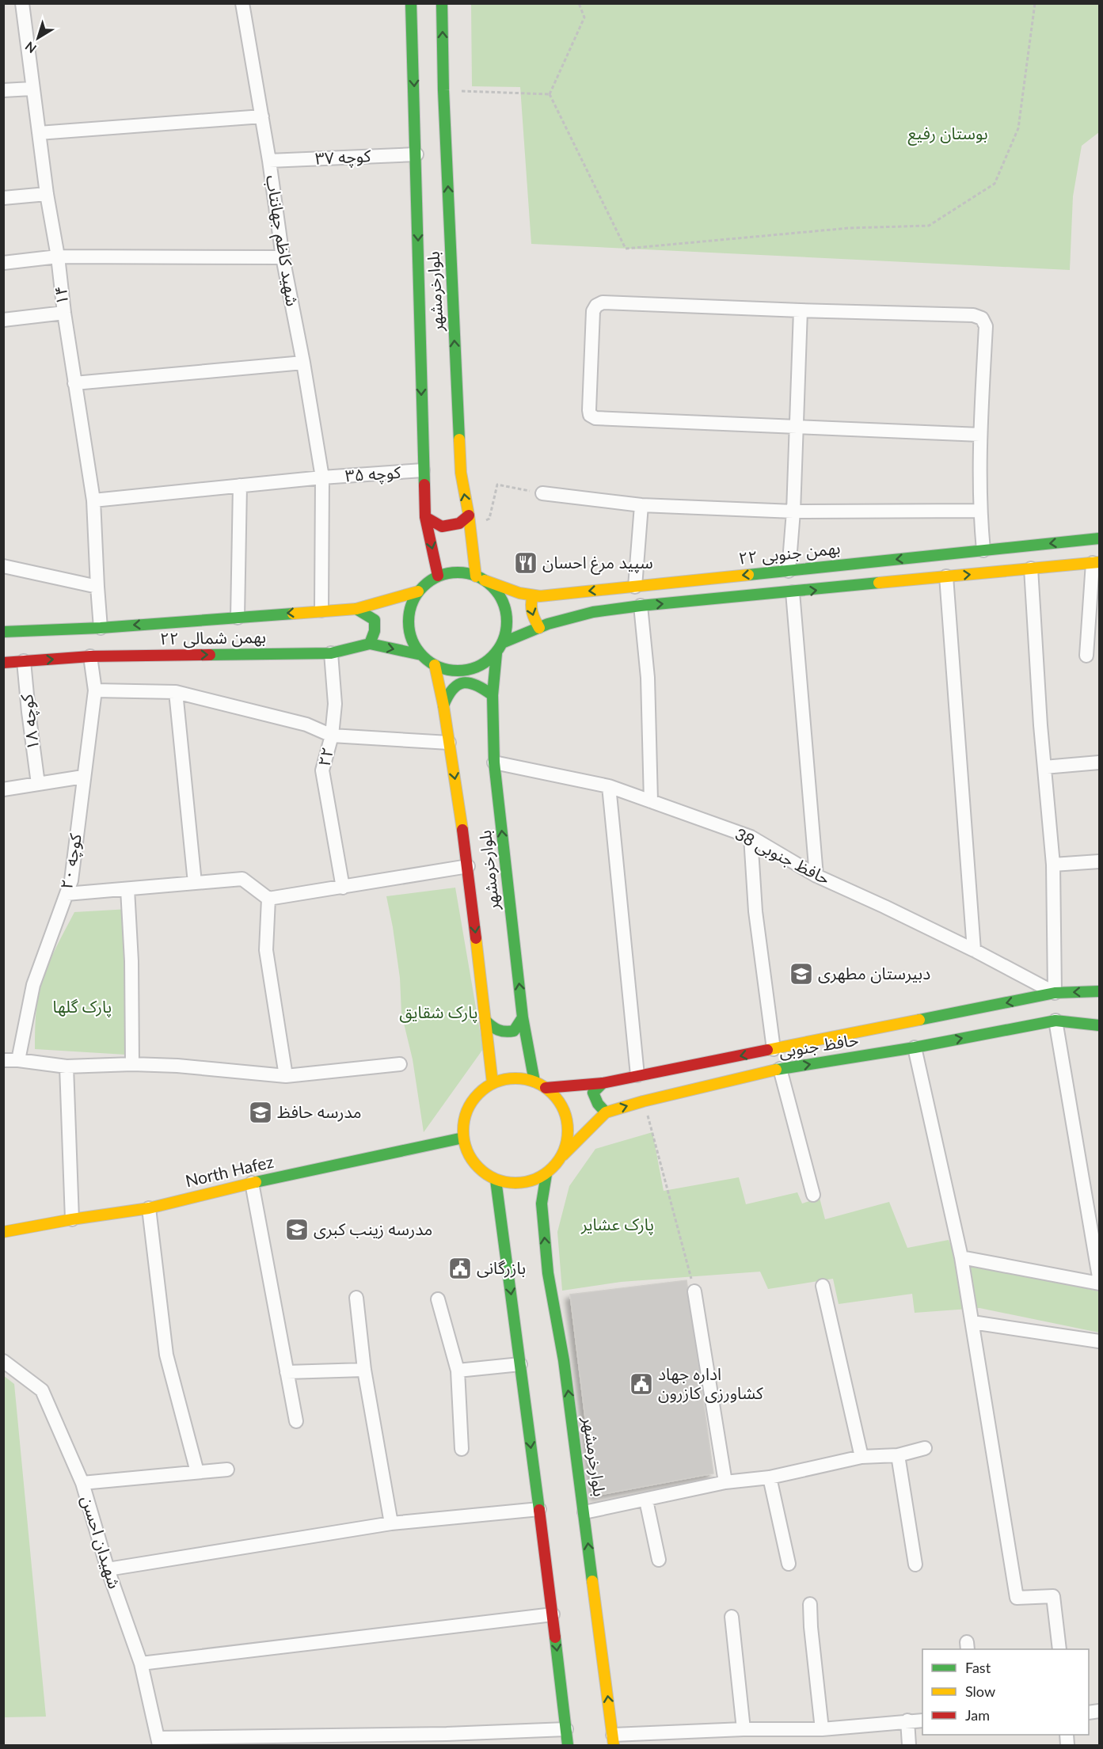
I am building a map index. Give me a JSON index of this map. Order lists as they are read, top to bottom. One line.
{"streets":{"main road":["بلوارخرمشهر","۲۲ بهمن جنوبی","۲۲ بهمن شمالی","حافظ جنوبی","North Hafez"],"street":["کوچه ۳۷","شهید کاظم جهانتاب","۱۴","کوچه ۳۵","کوچه ۱۸","۲۲","حافظ جنوبی 38","کوچه ۲۰","شهیدان احسن"]},"crossings":[["کوچه ۳۷","شهید کاظم جهانتاب"],["کوچه ۳۷","بلوارخرمشهر"],["شهید کاظم جهانتاب","کوچه ۳۵"],["شهید کاظم جهانتاب","۲۲ بهمن شمالی"],["بلوارخرمشهر","کوچه ۳۵"],["بلوارخرمشهر","۲۲ بهمن جنوبی"],["بلوارخرمشهر","۲۲ بهمن شمالی"],["بلوارخرمشهر","حافظ جنوبی 38"],["بلوارخرمشهر","حافظ جنوبی"],["بلوارخرمشهر","North Hafez"],["۱۴","کوچه ۳۵"],["۱۴","۲۲ بهمن شمالی"],["۲۲ بهمن جنوبی","۲۲ بهمن شمالی"],["۲۲ بهمن شمالی","کوچه ۱۸"],["۲۲ بهمن شمالی","۲۲"],["۲۲ بهمن شمالی","کوچه ۲۰"],["حافظ جنوبی 38","حافظ جنوبی"],["حافظ جنوبی","North Hafez"]],"parks":["بوستان رفیع","پارک گلها","پارک شقایق","پارک عشایر"],"places":{"restaurant":["سپید مرغ احسان"],"school or university":["دبیرستان مطهری","مدرسه حافظ","مدرسه زینب کبری"],"public building":["بازرگانی","اداره جهاد کشاورزی کازرون"]},"legend":["Fast","Slow","Jam"],"north":"bottom left"}
